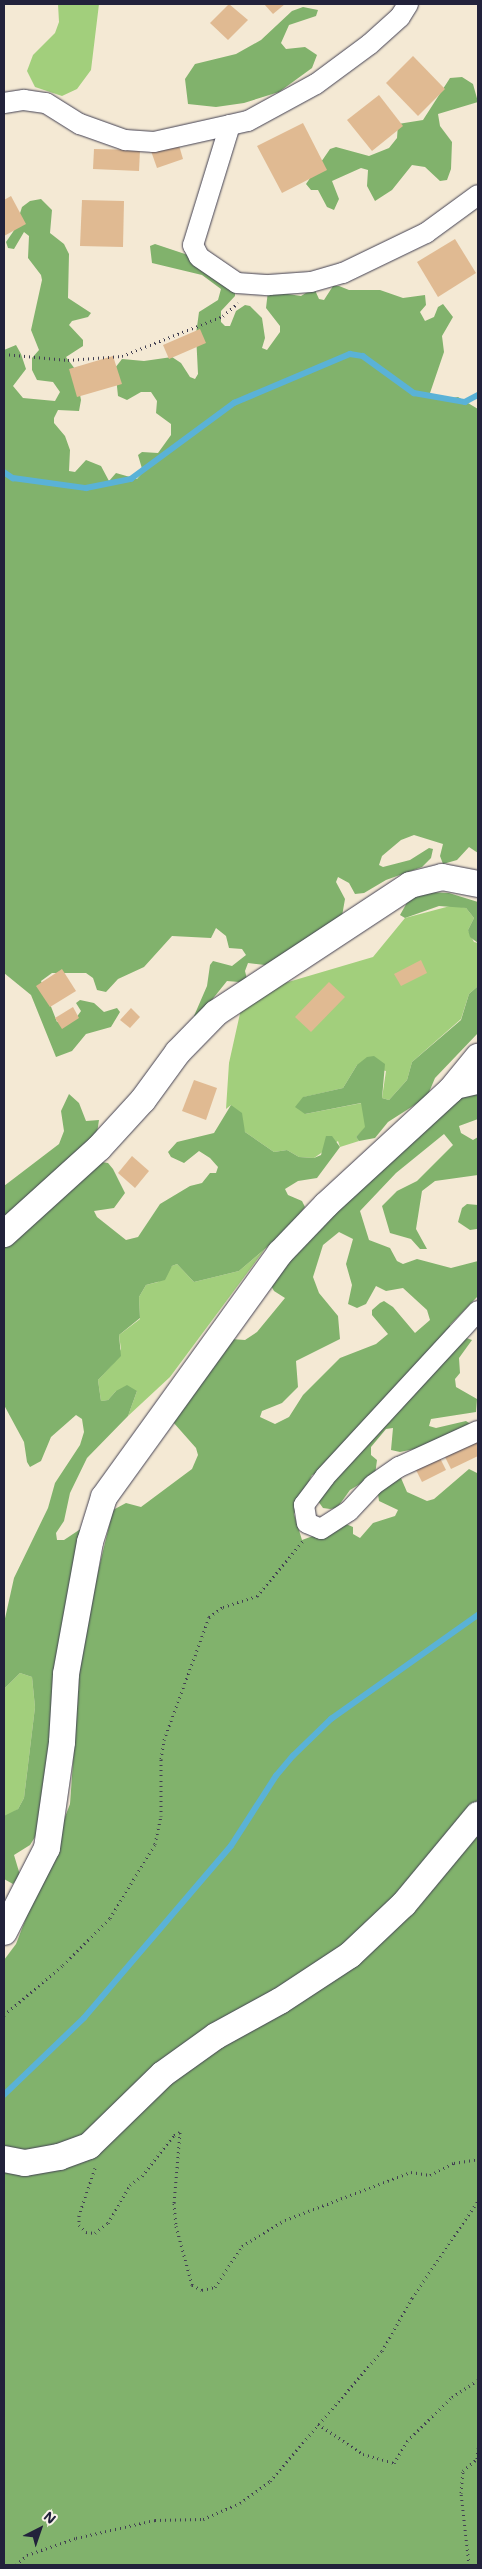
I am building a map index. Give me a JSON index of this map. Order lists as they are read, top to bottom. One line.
{"north":"top right"}
